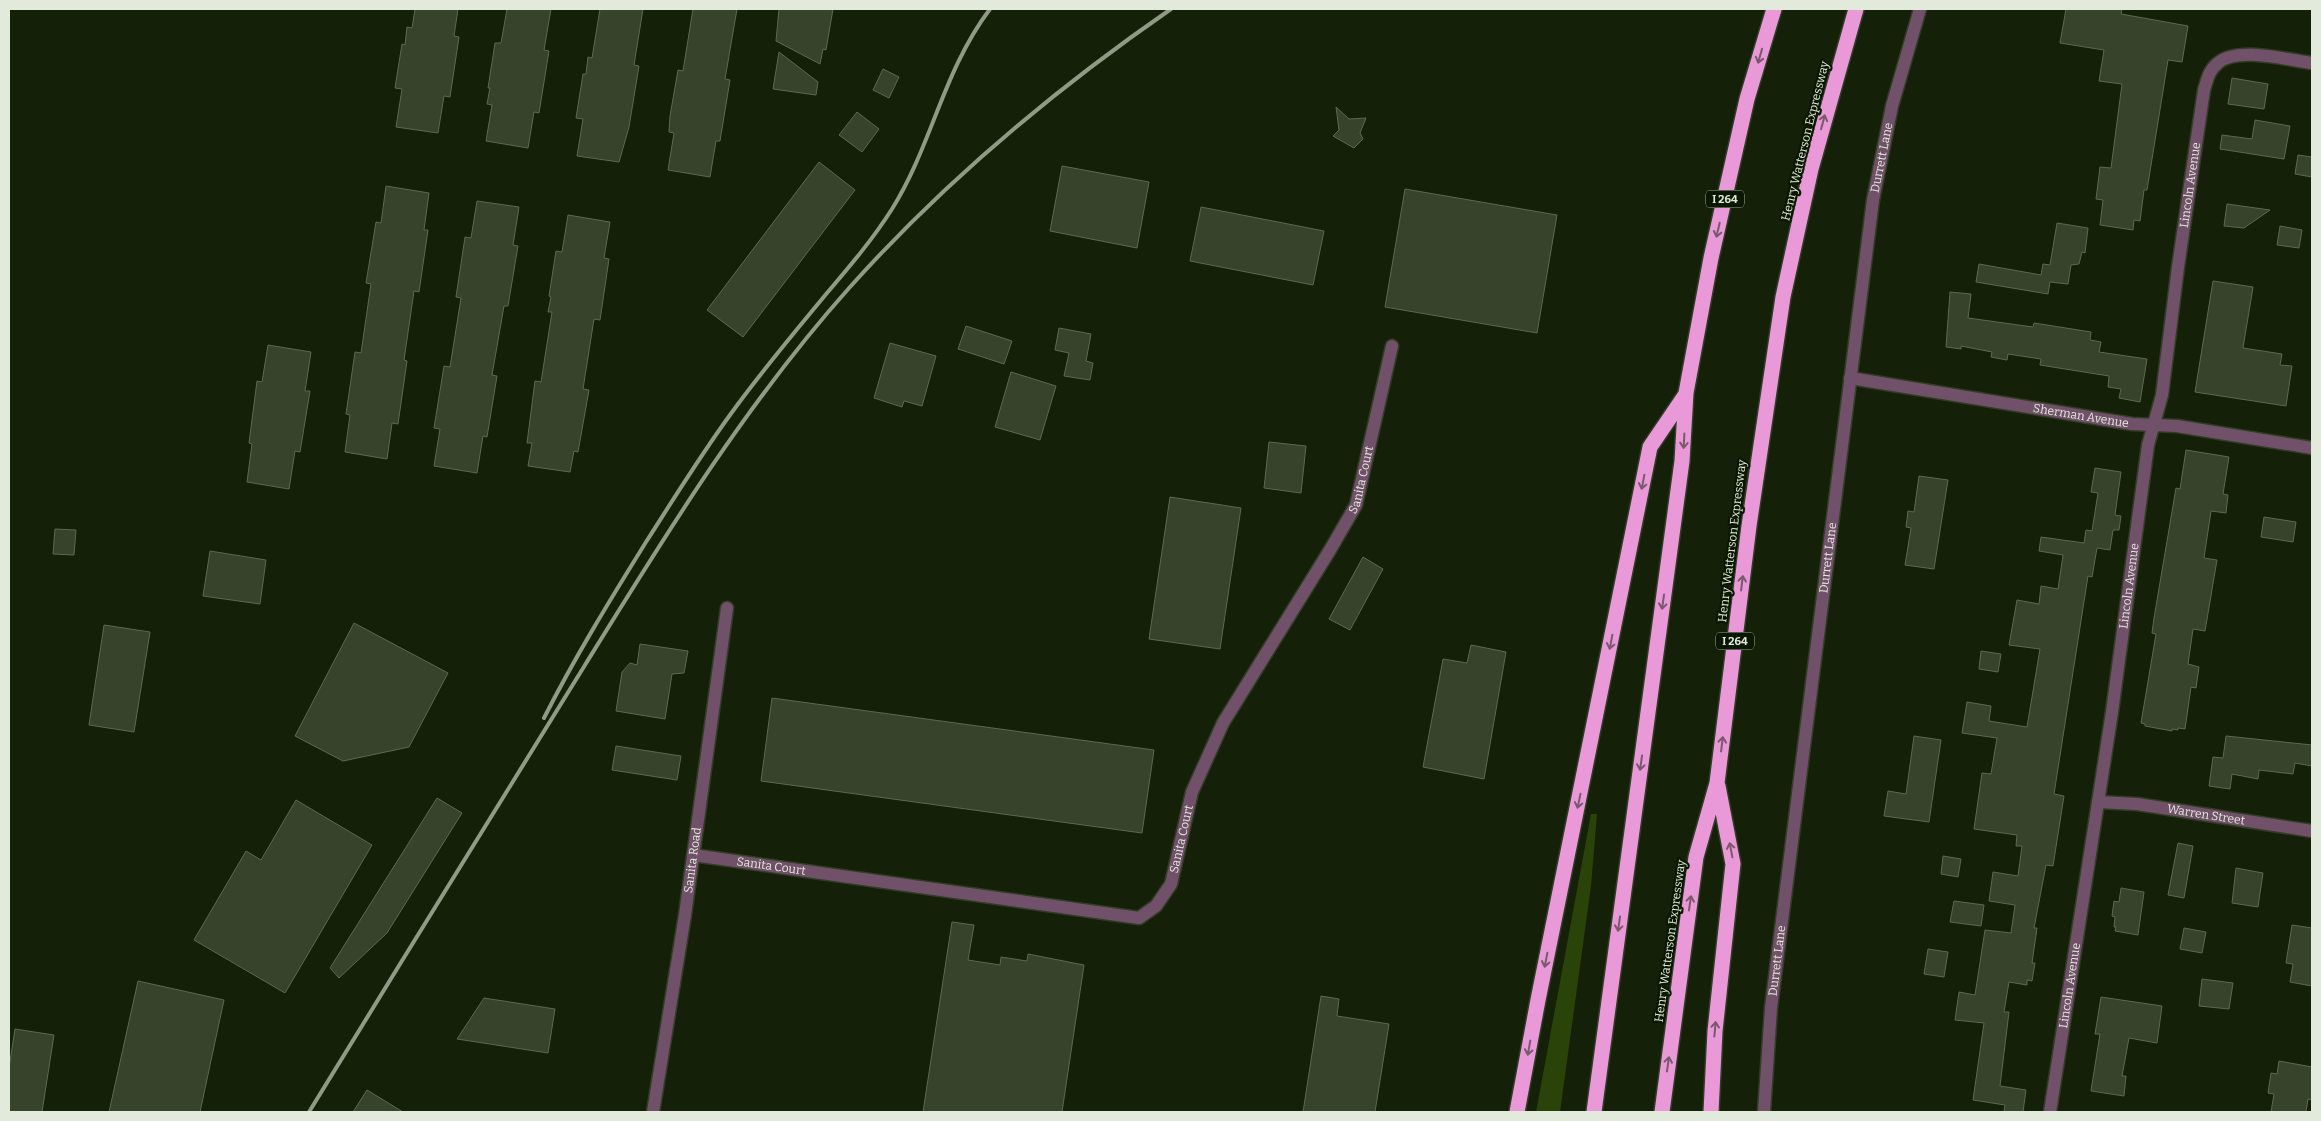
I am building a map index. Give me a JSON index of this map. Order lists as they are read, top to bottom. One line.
{"streets":{"highway":["Henry Watterson Expressway","I 264"],"street":["Durrett Lane","Lincoln Avenue","Sherman Avenue","Sanita Court","Warren Street","Sanita Road"]},"crossings":[["Durrett Lane","Sherman Avenue"],["Lincoln Avenue","Sherman Avenue"],["Lincoln Avenue","Warren Street"],["Sanita Court","Sanita Road"]]}
